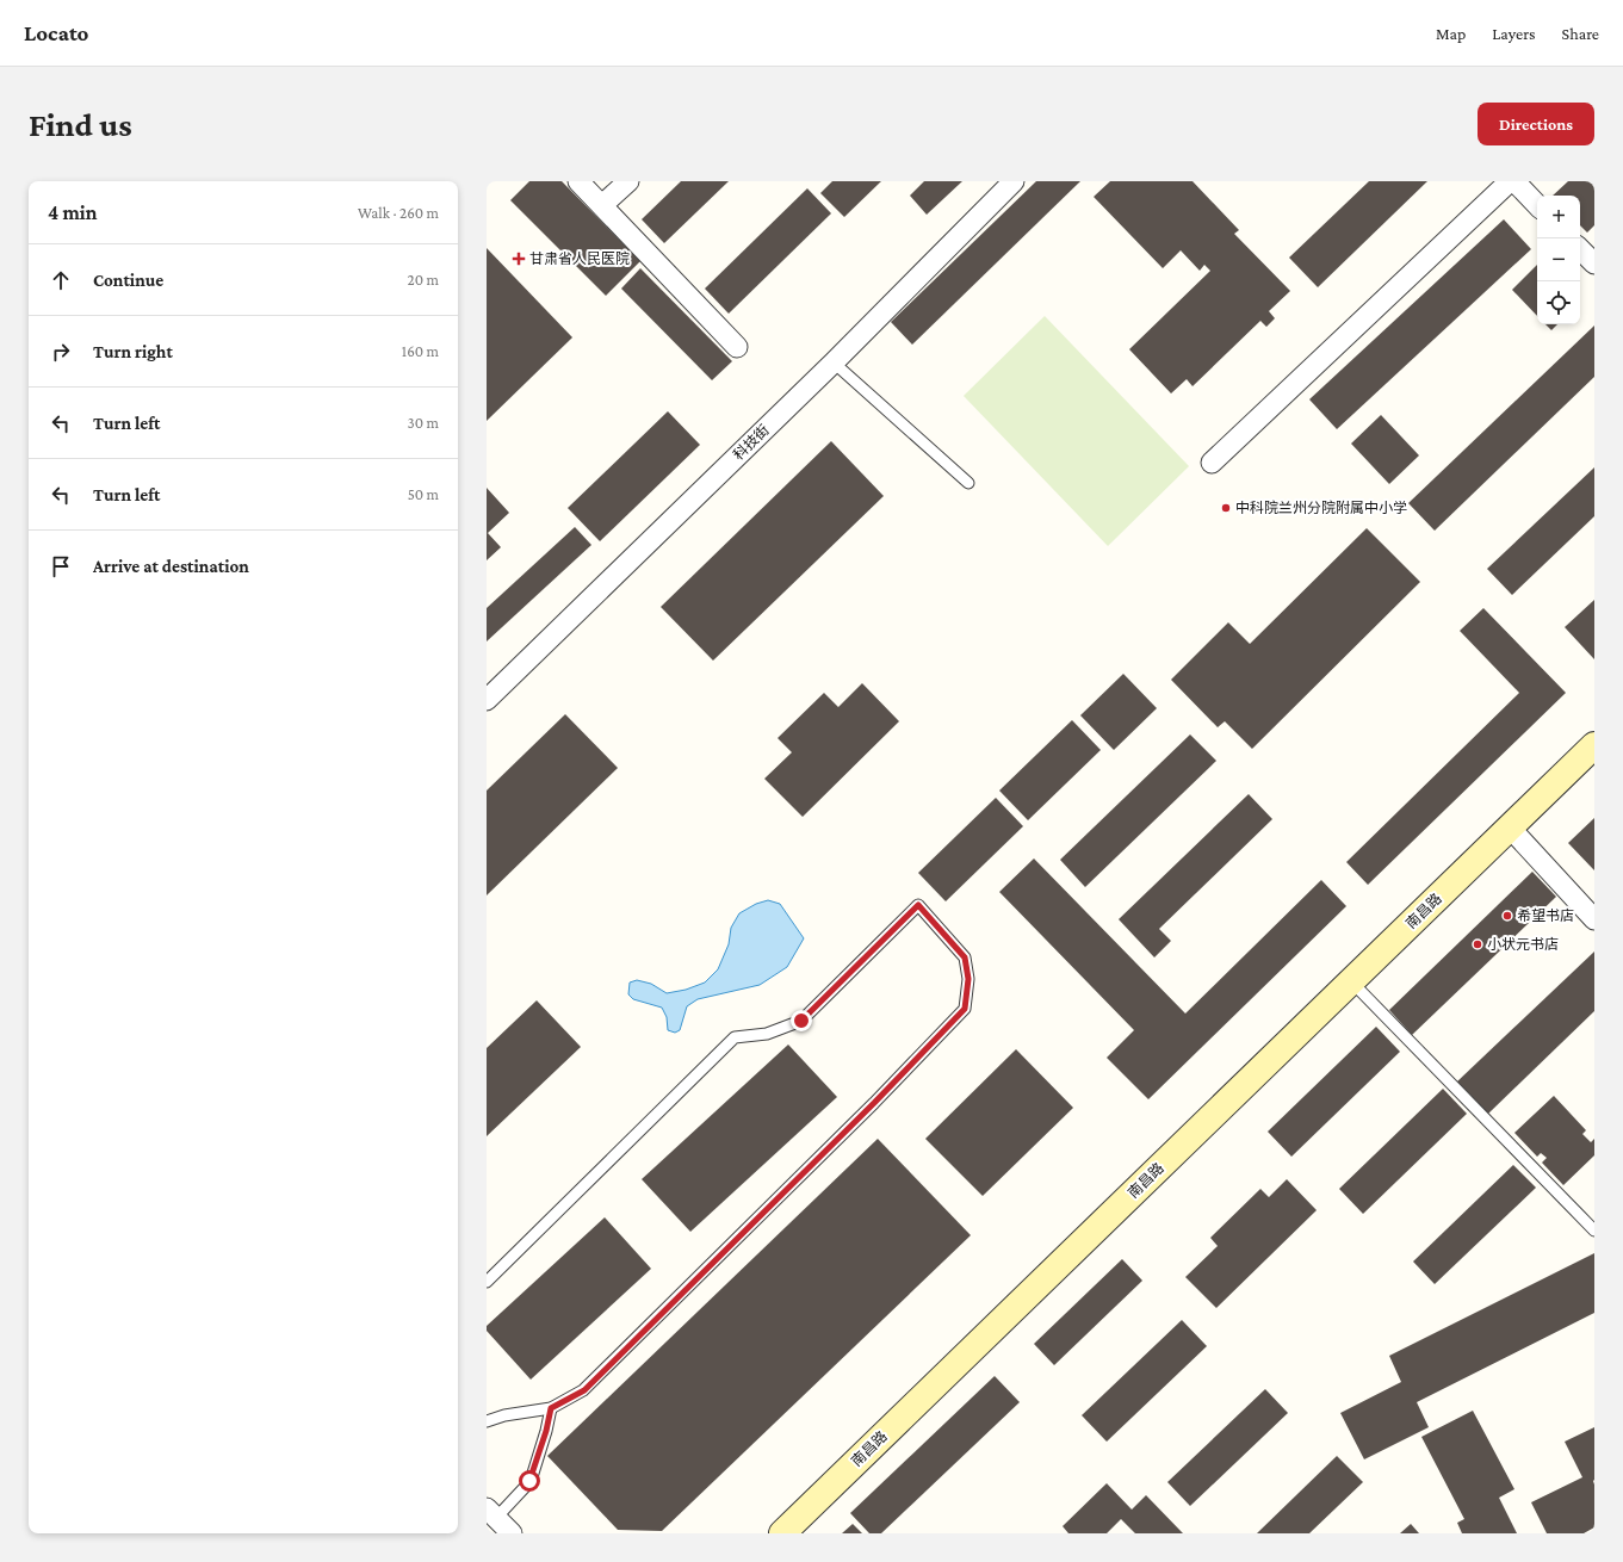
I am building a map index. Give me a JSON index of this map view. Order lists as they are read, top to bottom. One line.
{"streets":{"main road":["南昌路"],"street":["科技街"]},"places":{"health":["甘肃省人民医院"],"other":["中科院兰州分院附属中小学","希望书店","小状元书店"]},"page":{"header":"Locato","nav":["Map","Layers","Share"],"buttons":"Directions","title":"Find us","heading":["4 min","Walk · 260 m"],"map_buttons":["+","−"],"list":[["Continue","20 m"],["Turn right","160 m"],["Turn left","30 m"],["Turn left","50 m"],"Arrive at destination"]}}
